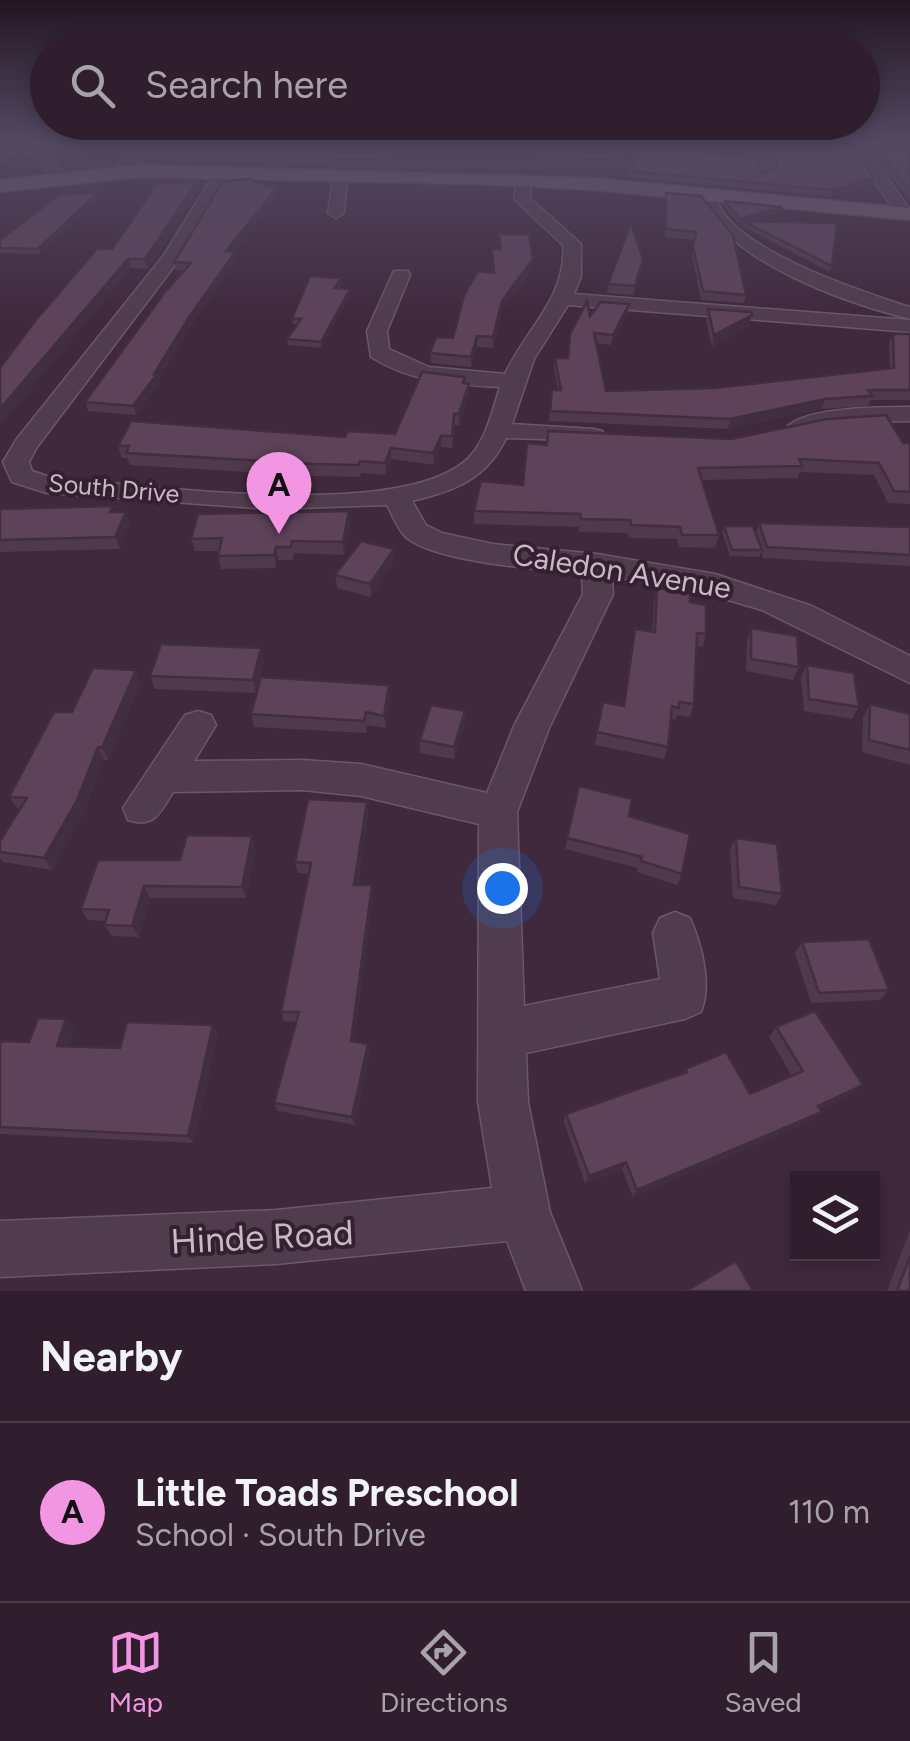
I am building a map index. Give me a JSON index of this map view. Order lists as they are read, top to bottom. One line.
{"streets":{"street":["South Drive","Caledon Avenue","Hinde Road"]},"crossings":[["South Drive","Caledon Avenue"]],"page":{"search":"Search here","pins":"A","heading":"Nearby","list":[{"mark":"A","name":"Little Toads Preschool","note":"School · South Drive","value":"110 m"}],"nav":["Map","Directions","Saved"]}}
